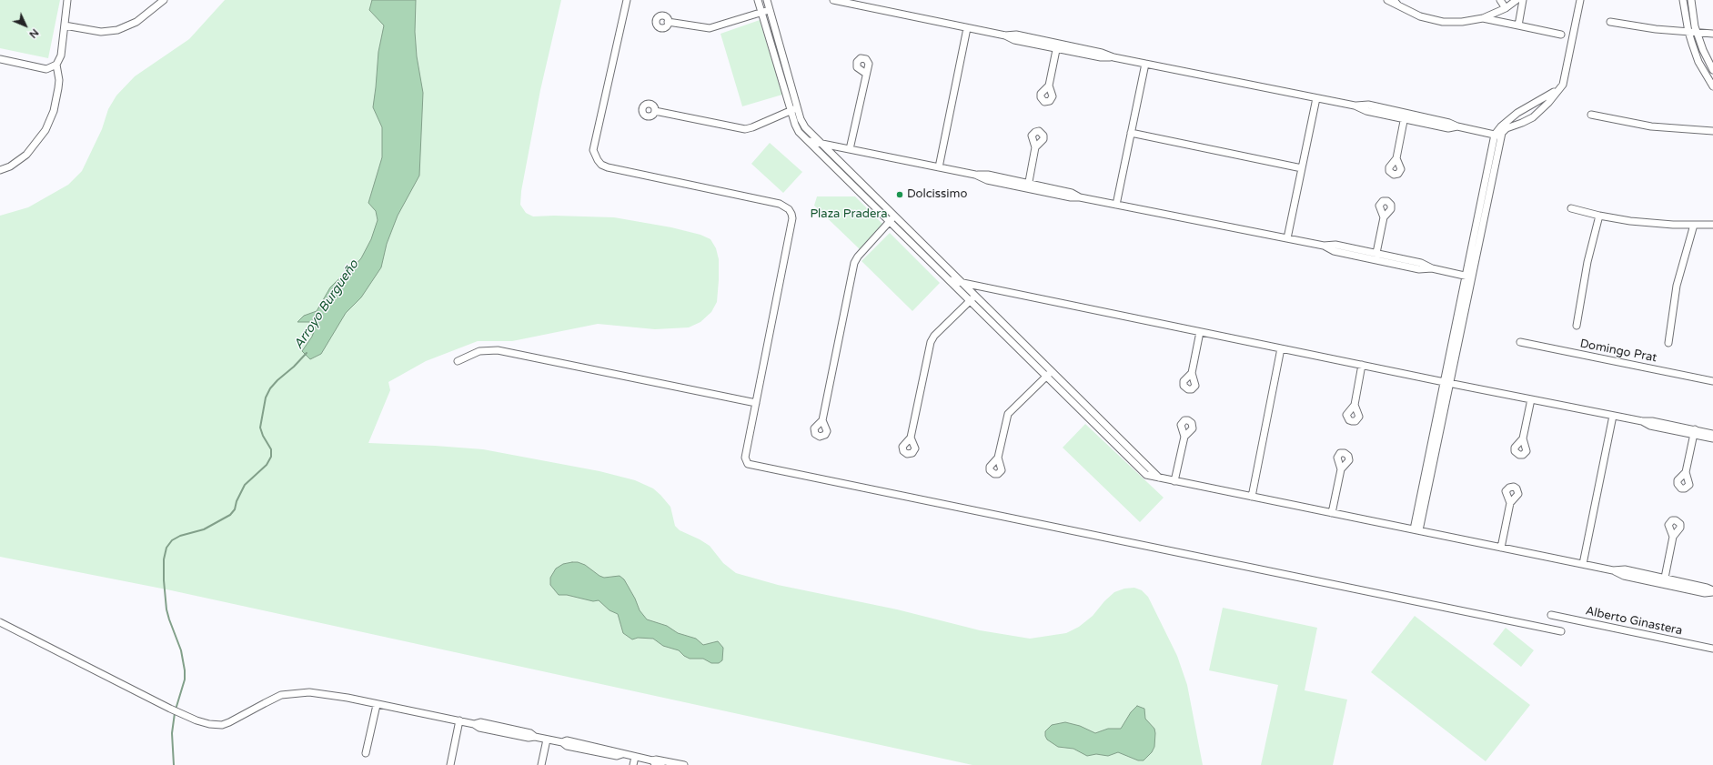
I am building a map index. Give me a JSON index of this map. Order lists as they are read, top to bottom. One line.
{"streets":{"street":["Domingo Prat","Alberto Ginastera"]},"water":["Arroyo Burgueño"],"parks":["Plaza Pradera"],"places":["Dolcissimo"],"north":"bottom right"}
